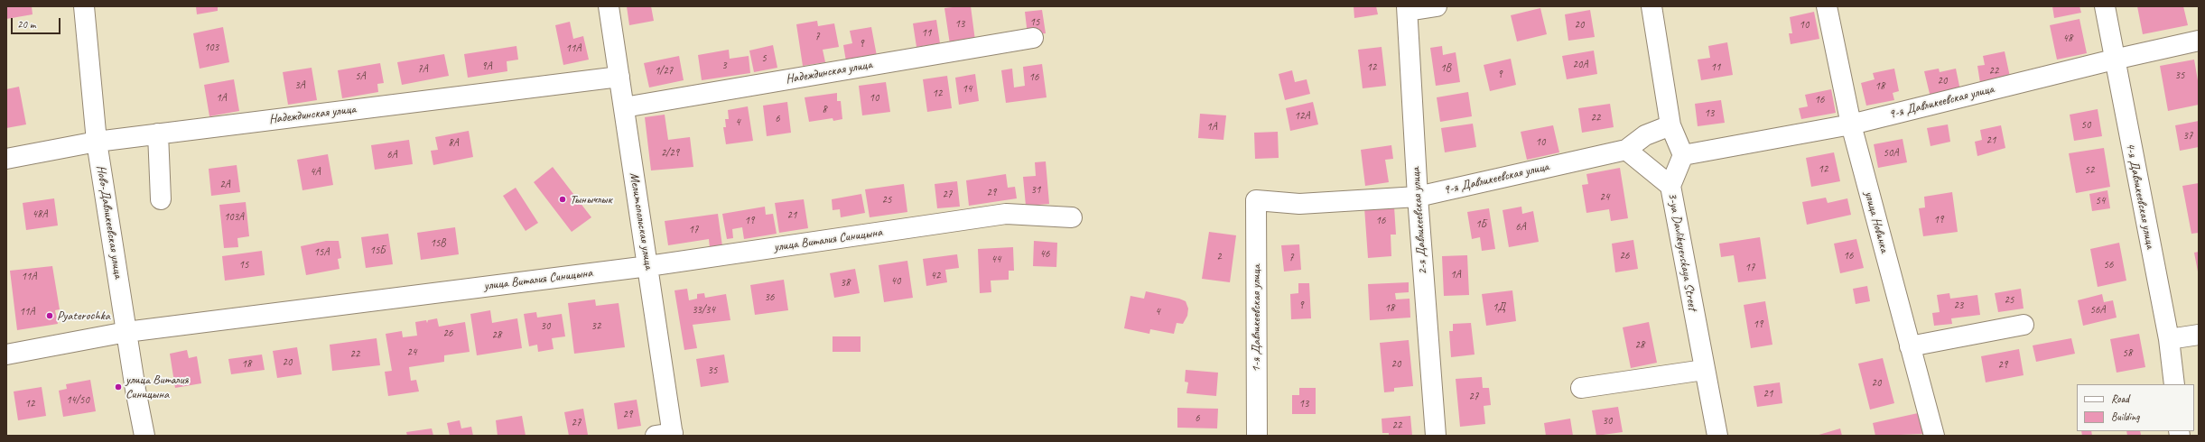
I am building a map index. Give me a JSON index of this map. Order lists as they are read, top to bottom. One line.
{"streets":{"street":["Надеждинская улица","9-я Давликеевская улица","4-я Давликеевская улица","Мелитопольская улица","2-я Давликеевская улица","Ново-Давликеевская улица","улица Новинка","улица Виталия Синицына","3-ya Davlikeyevskaya Street","1-я Давликеевская улица"]},"crossings":[["Надеждинская улица","Мелитопольская улица"],["Надеждинская улица","Ново-Давликеевская улица"],["9-я Давликеевская улица","4-я Давликеевская улица"],["9-я Давликеевская улица","2-я Давликеевская улица"],["9-я Давликеевская улица","улица Новинка"],["9-я Давликеевская улица","3-ya Davlikeyevskaya Street"],["9-я Давликеевская улица","1-я Давликеевская улица"],["Мелитопольская улица","улица Виталия Синицына"],["Ново-Давликеевская улица","улица Виталия Синицына"]],"places":["Тынычлык","Pyaterochka","улица Виталия Синицына"],"house_numbers":["15","13","20","10","11","7","48","9","103","11А","5","20А","3","9А","12","11","1В","7А","1/27","22","9","35","5А","16","20","3А","18","14","12","1А","10","16","8","13","12А","22","6","4","50","1А","37","21","10","8А","2/29","50А","6А","12","52","4А","2А","31","29","27","24","25","54","48А","21","103А","19","19","16","1Б","6А","17","15В","15Б","15А","46","26","16","2","7","44","15","56","17","1А","42","11А","40","38","36","25","9","23","1Д","18","33/34","56А","11А","4","19","30","32","26","28","28","24","58","22","20","18","20","29","35","20","21","27","14/50","12","13","29","6","30","27","22"],"legend":["Road","Building"],"scale_bar":"20 m"}
